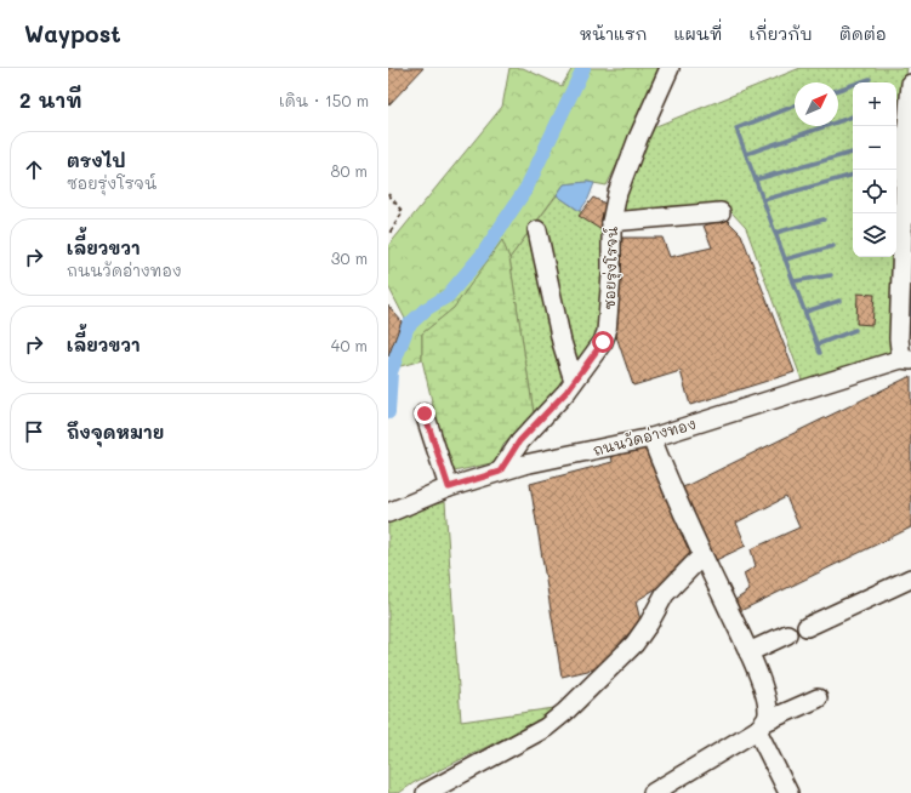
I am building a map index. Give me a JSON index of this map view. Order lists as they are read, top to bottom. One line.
{"streets":{"street":["ซอยรุ่งโรจน์","ถนนวัดอ่างทอง"]},"crossings":[["ซอยรุ่งโรจน์","ถนนวัดอ่างทอง"]],"north":"top right","page":{"header":"Waypost","nav":["หน้าแรก","แผนที่","เกี่ยวกับ","ติดต่อ"],"heading":["2 นาที","เดิน · 150 m"],"map_buttons":["+","−"],"list":[["ตรงไป","ซอยรุ่งโรจน์","80 m"],["เลี้ยวขวา","ถนนวัดอ่างทอง","30 m"],["เลี้ยวขวา","40 m"],"ถึงจุดหมาย"]}}
